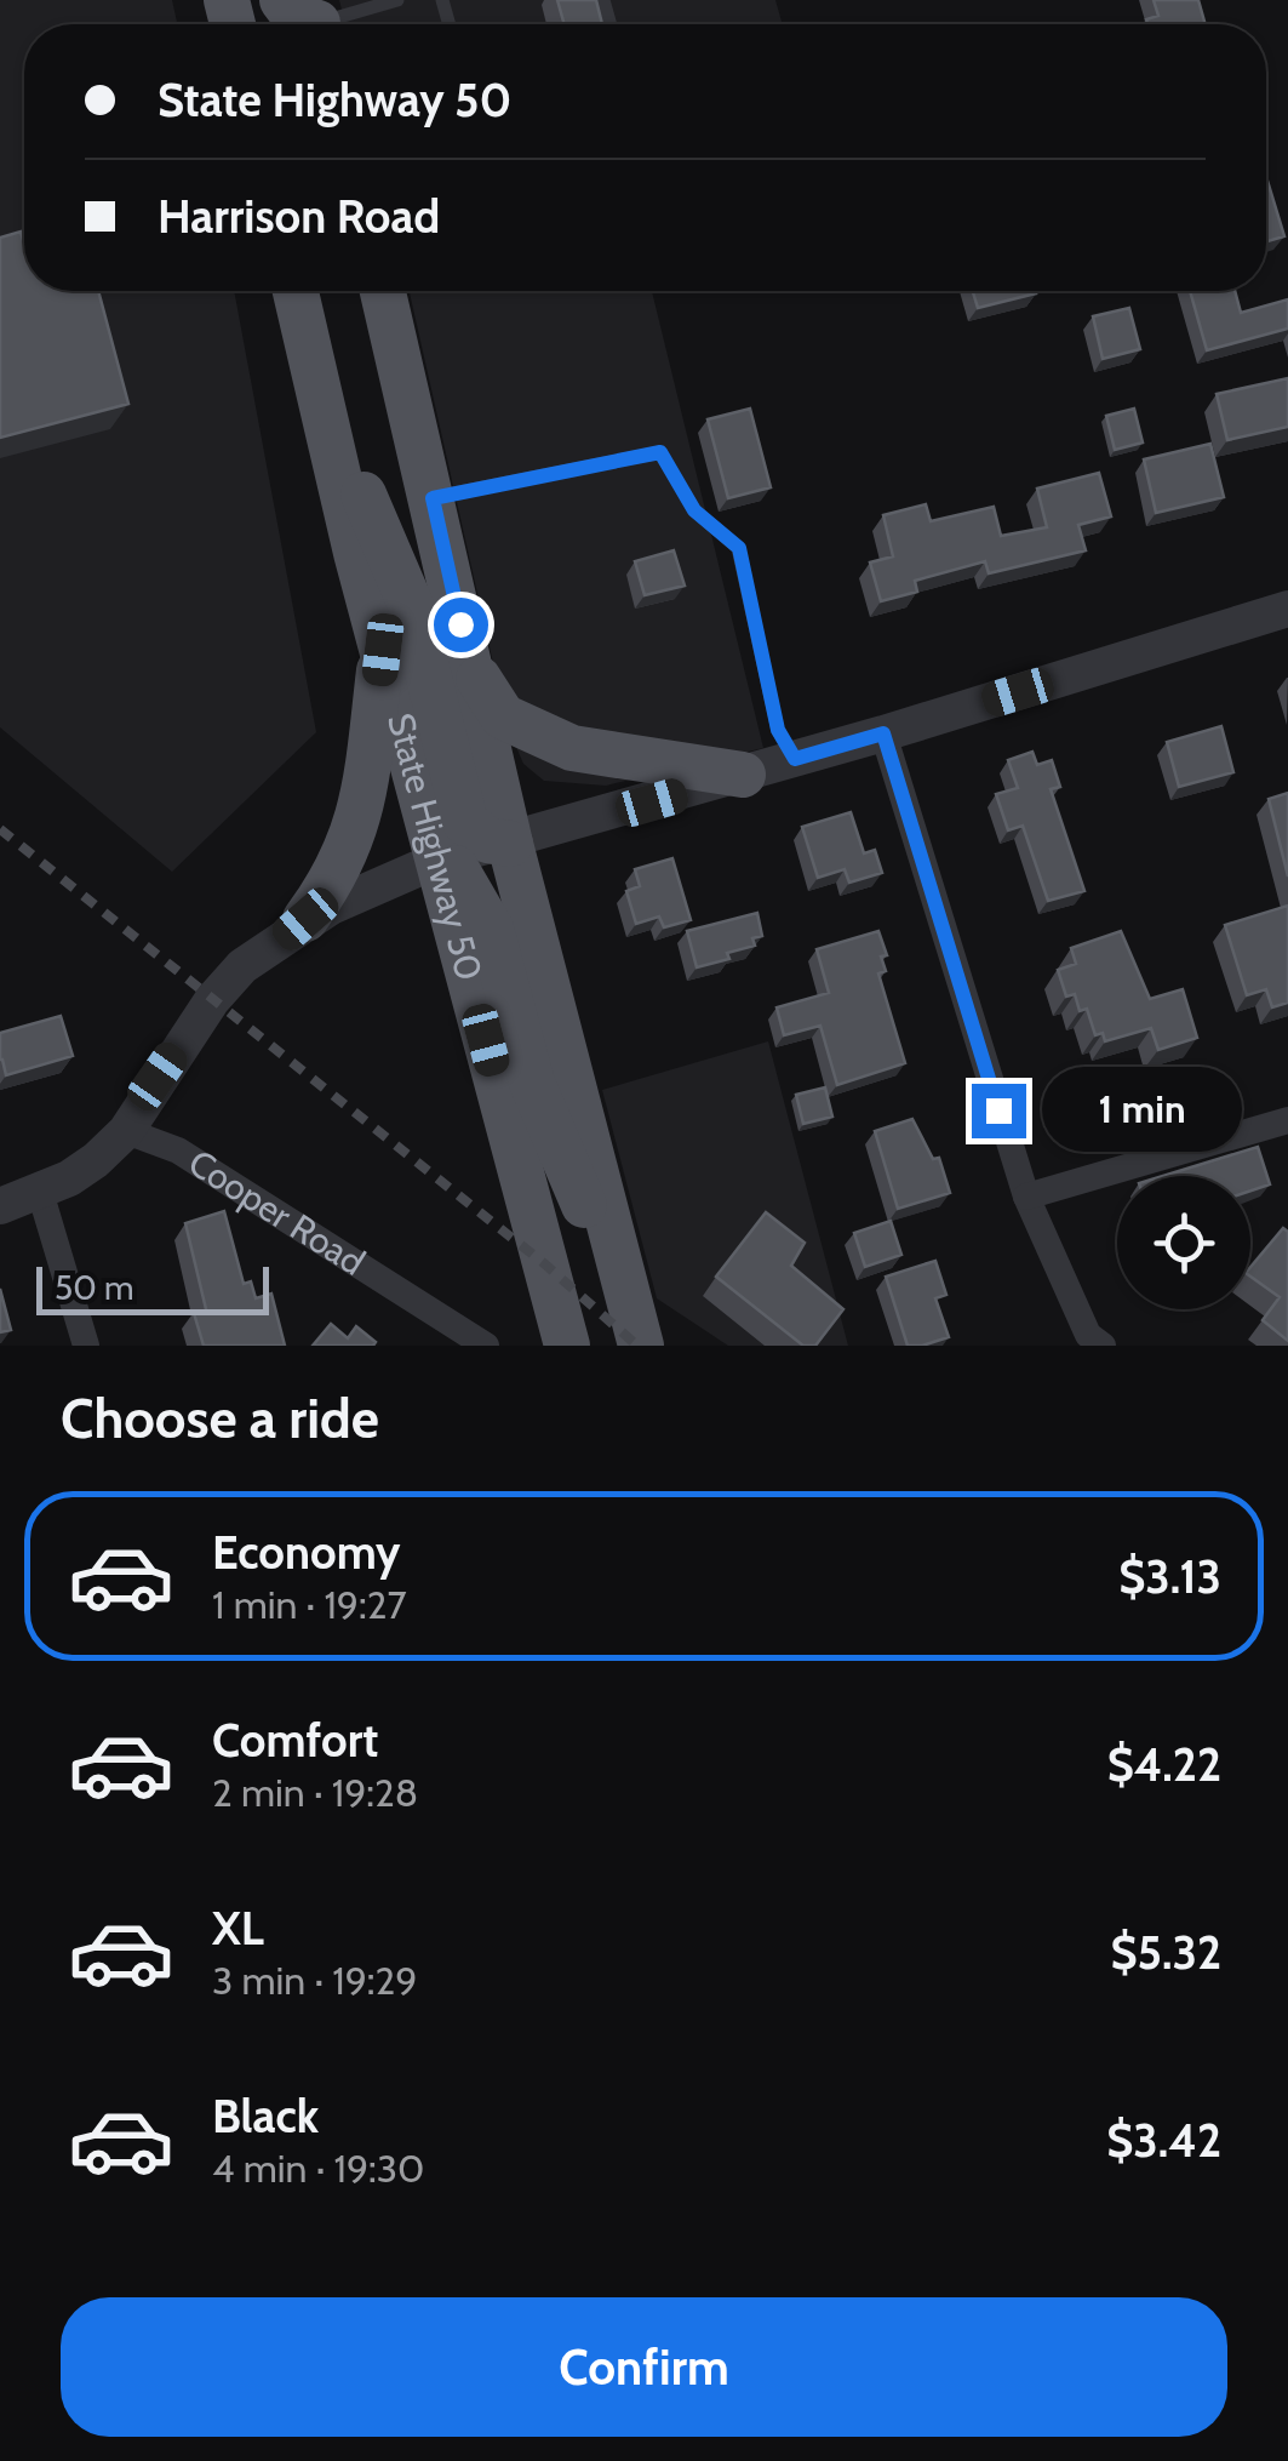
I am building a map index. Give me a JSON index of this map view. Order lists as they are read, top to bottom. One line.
{"streets":{"main road":["State Highway 50"],"street":["Cooper Road"]},"scale_bar":"50 m","page":{"banner":["State Highway 50","Harrison Road"],"bubble":"1 min","scale":"50 m","heading":"Choose a ride","list":[{"name":"Economy","note":"1 min · 19:27","value":"$3.13"},{"name":"Comfort","note":"2 min · 19:28","value":"$4.22"},{"name":"XL","note":"3 min · 19:29","value":"$5.32"},{"name":"Black","note":"4 min · 19:30","value":"$3.42"}],"buttons":"Confirm"}}
